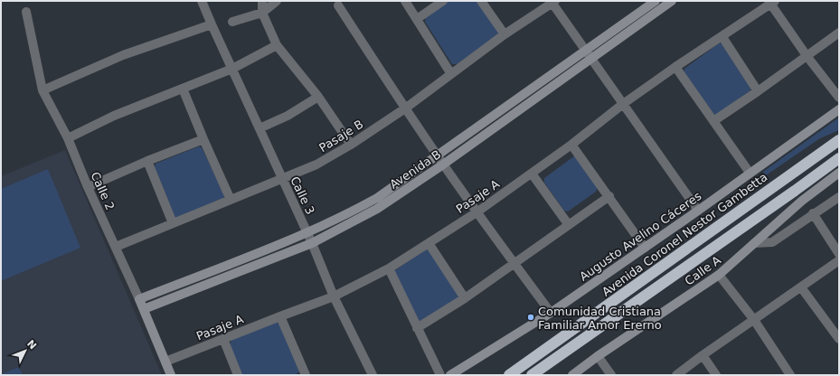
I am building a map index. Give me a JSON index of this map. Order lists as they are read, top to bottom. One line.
{"streets":{"highway":["Avenida Coronel Nestor Gambetta"],"street":["Pasaje B","Avenida B","Calle 2","Calle 3","Pasaje A","Augusto Avelino Cáceres","Calle A"]},"crossings":[["Pasaje B","Calle 2"],["Pasaje B","Calle 3"],["Avenida B","Calle 2"],["Avenida B","Calle 3"],["Calle 2","Pasaje A"],["Calle 3","Pasaje A"]],"places":["Comunidad Cristiana Familiar Amor Ererno"],"north":"top right"}
